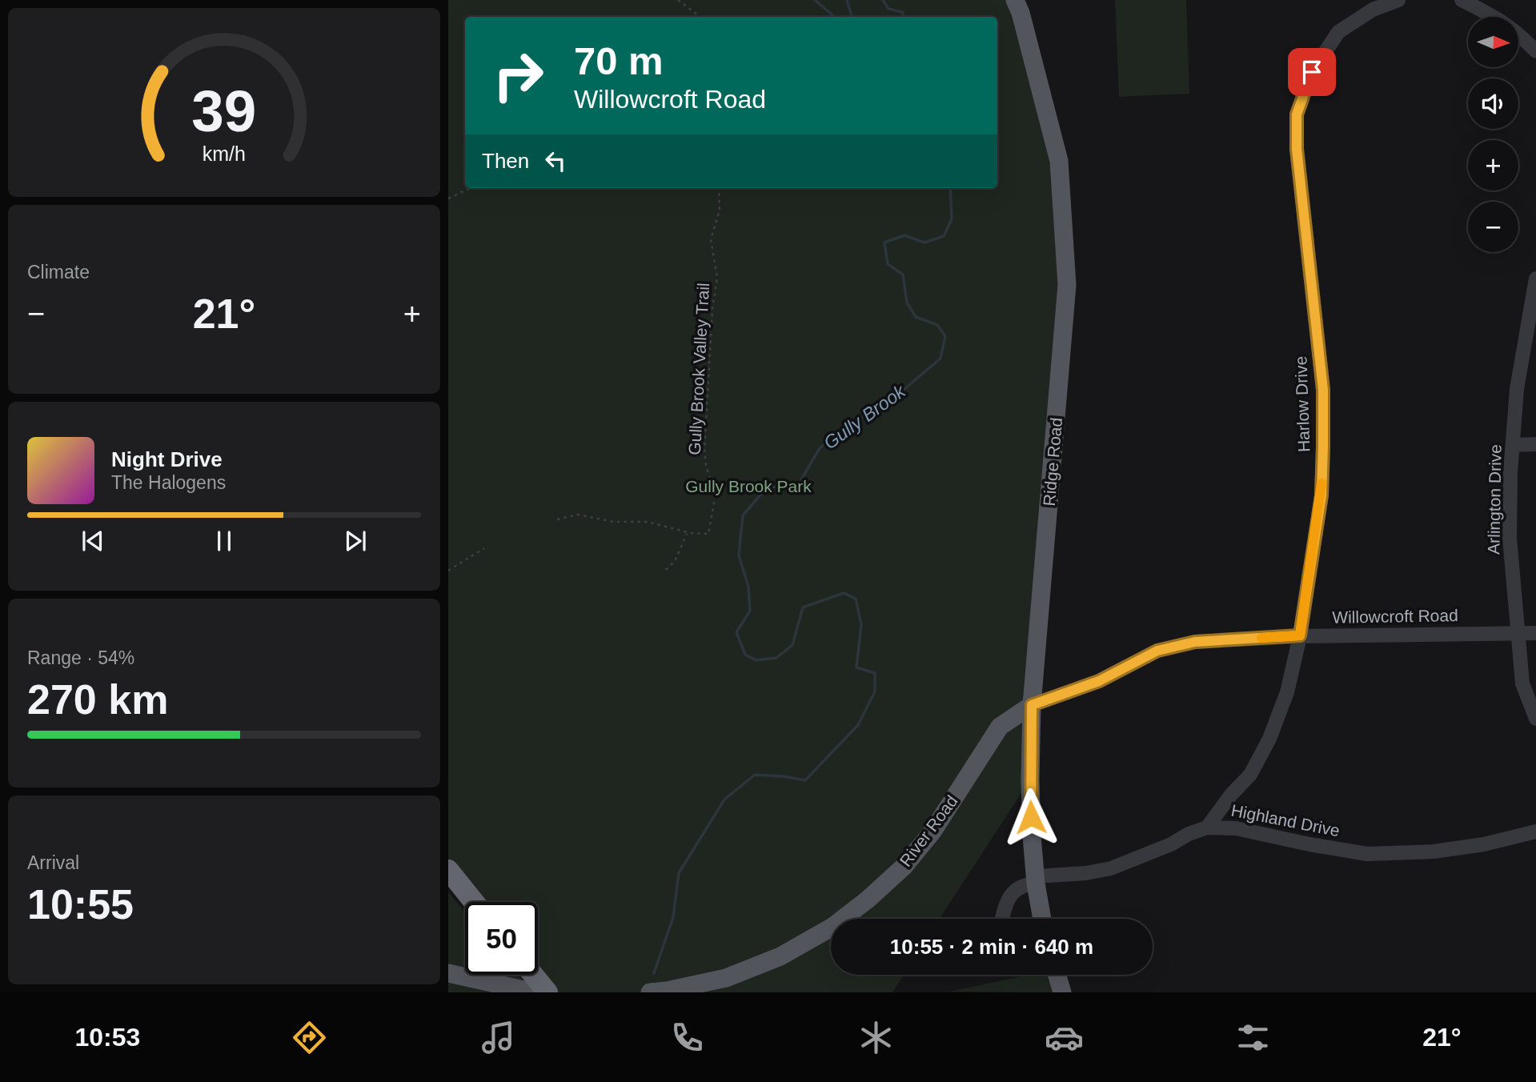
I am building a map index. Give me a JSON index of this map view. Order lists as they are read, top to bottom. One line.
{"streets":{"main road":["Ridge Road","River Road"],"street":["Harlow Drive","Arlington Drive","Willowcroft Road","Highland Drive"],"path":["Gully Brook Valley Trail"]},"crossings":[["Harlow Drive","Willowcroft Road"],["Harlow Drive","Highland Drive"],["Ridge Road","Willowcroft Road"],["Ridge Road","Highland Drive"],["Ridge Road","River Road"],["Arlington Drive","Willowcroft Road"],["Willowcroft Road","River Road"]],"water":["Gully Brook"],"parks":["Gully Brook Park"],"north":"right","page":{"map_buttons":["+","−"],"turn":["70 m","Willowcroft Road"],"then":"Then","tile":["Climate",["Range · 54%","270 km"],["Arrival","10:55"]],"heat":["−","21°","+"],"song":["Night Drive","The Halogens"],"limit":"50","trip":"10:55 · 2 min · 640 m","tabs":["10:53","21°"],"gauge":["39","km/h"]}}
